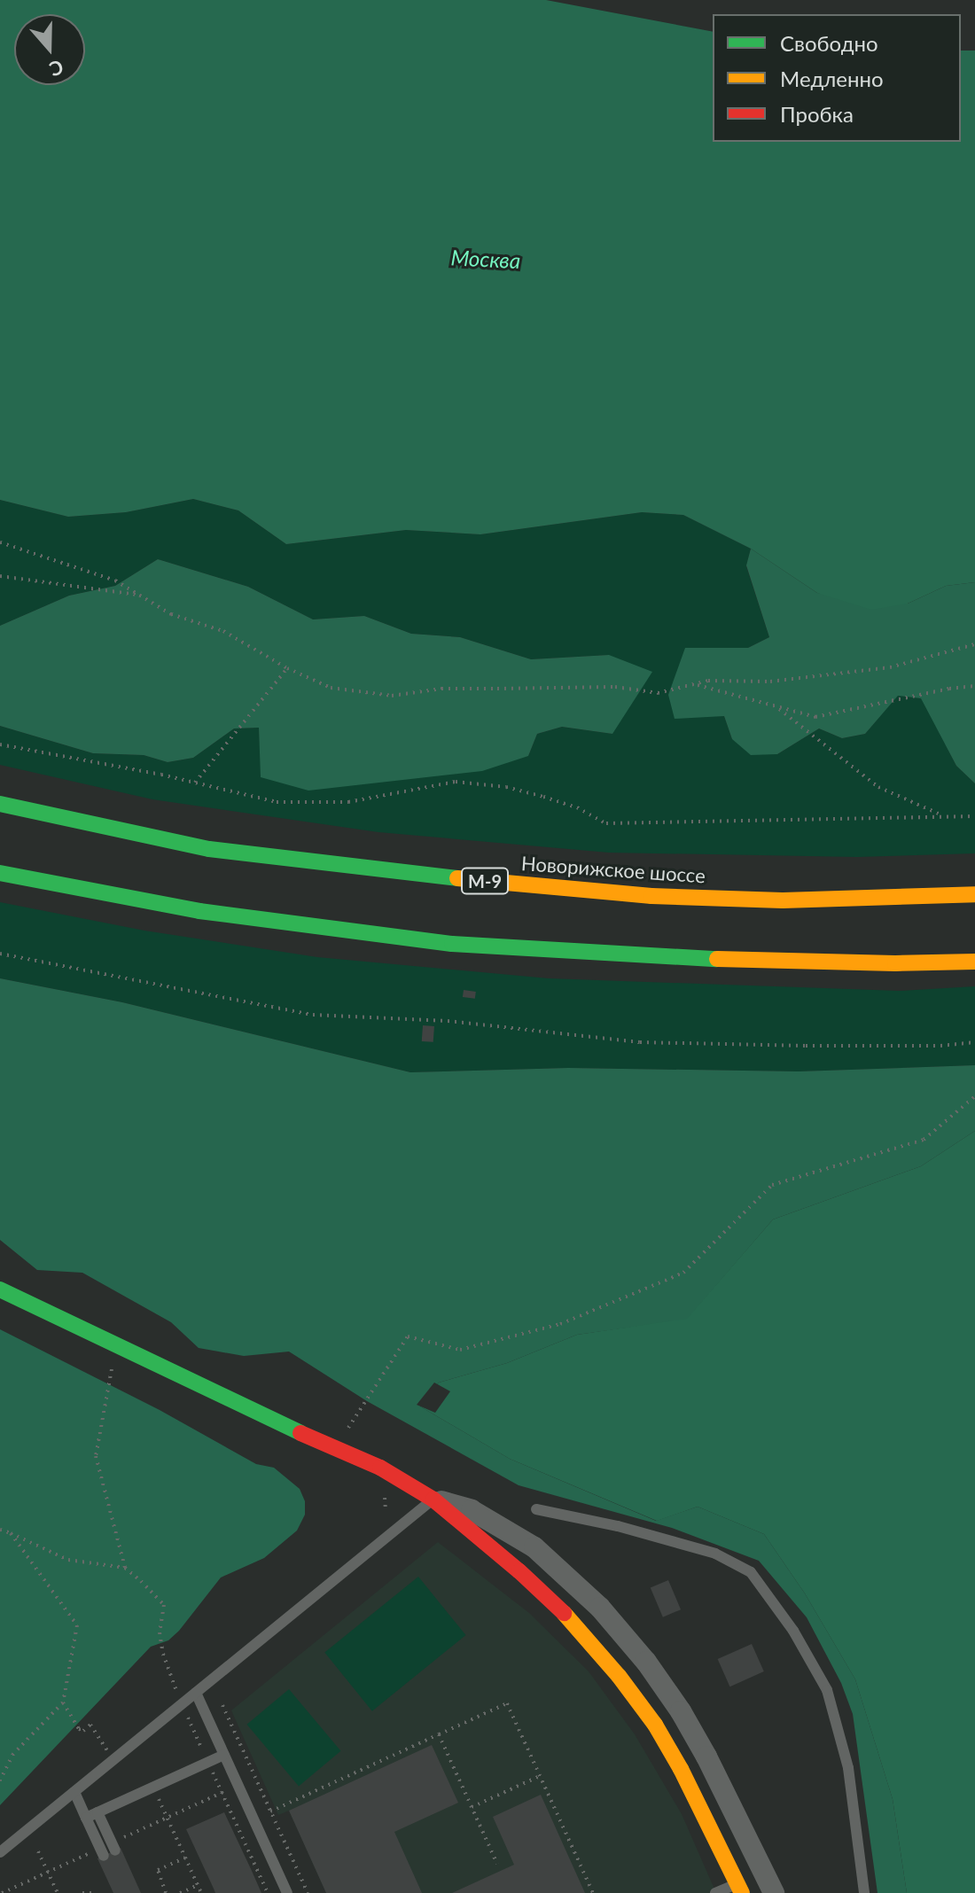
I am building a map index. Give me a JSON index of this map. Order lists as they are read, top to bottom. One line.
{"streets":{"main road":["Новорижское шоссе","М-9"]},"water":["Москва"],"legend":["Свободно","Медленно","Пробка"],"north":"bottom"}
